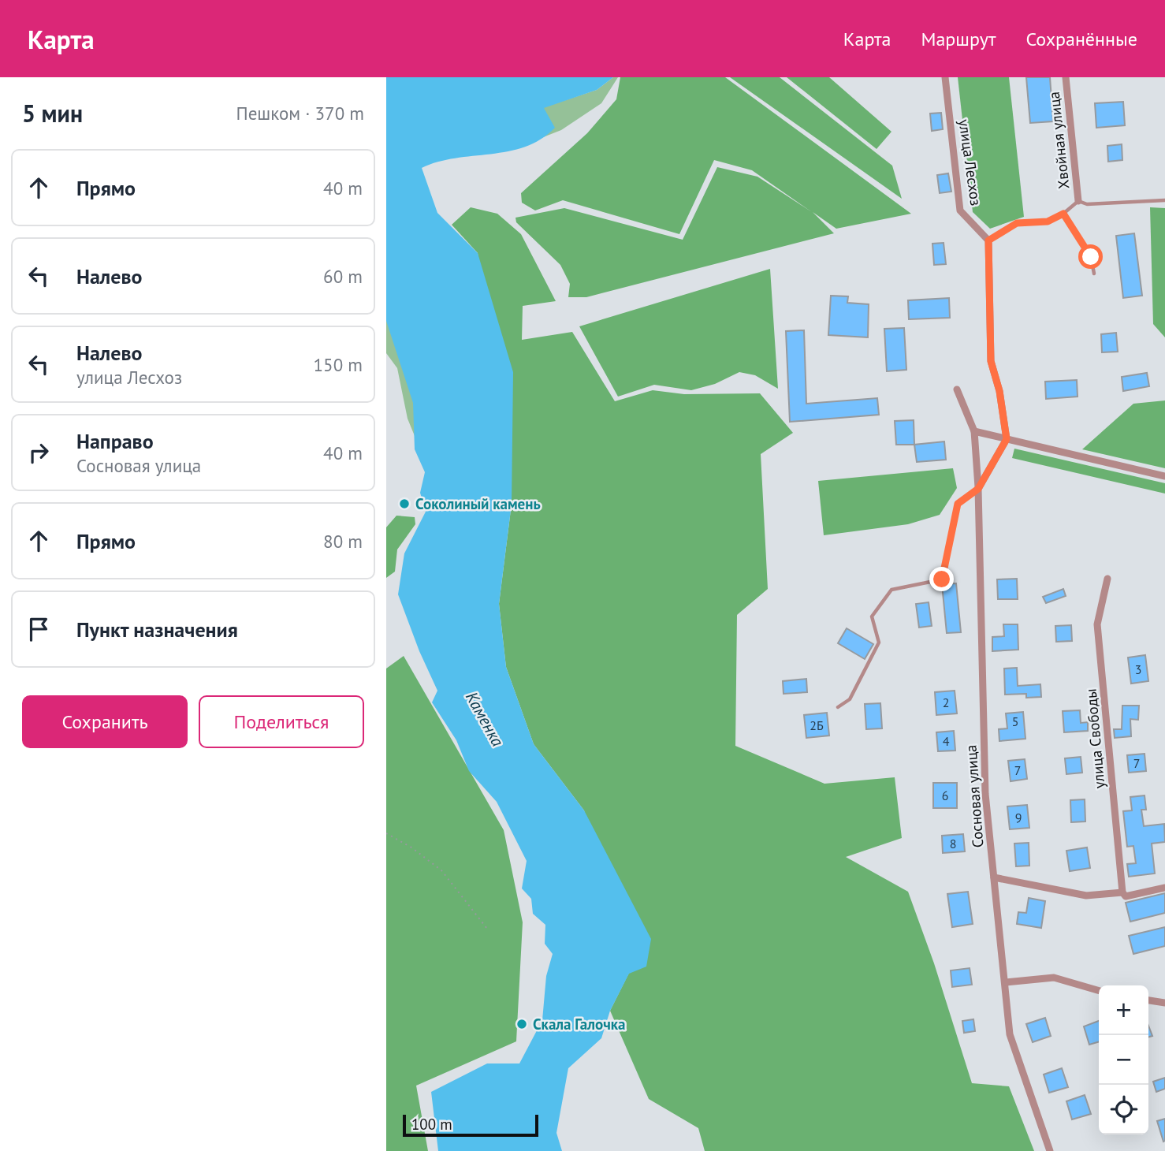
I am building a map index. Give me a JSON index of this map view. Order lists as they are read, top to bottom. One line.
{"streets":{"street":["Хвойная улица","улица Лесхоз","улица Свободы","Сосновая улица"]},"water":["Каменка"],"places":["Соколиный камень","Скала Галочка"],"house_numbers":["3","2","5","2Б","4","7","7","6","9","8"],"scale_bar":"100 m","page":{"header":"Карта","nav":["Карта","Маршрут","Сохранённые"],"heading":["5 мин","Пешком · 370 m"],"list":[["Прямо","40 m"],["Налево","60 m"],["Налево","улица Лесхоз","150 m"],["Направо","Сосновая улица","40 m"],["Прямо","80 m"],"Пункт назначения"],"buttons":["Сохранить","Поделиться"],"map_buttons":["+","−"],"scale":"100 m"}}
